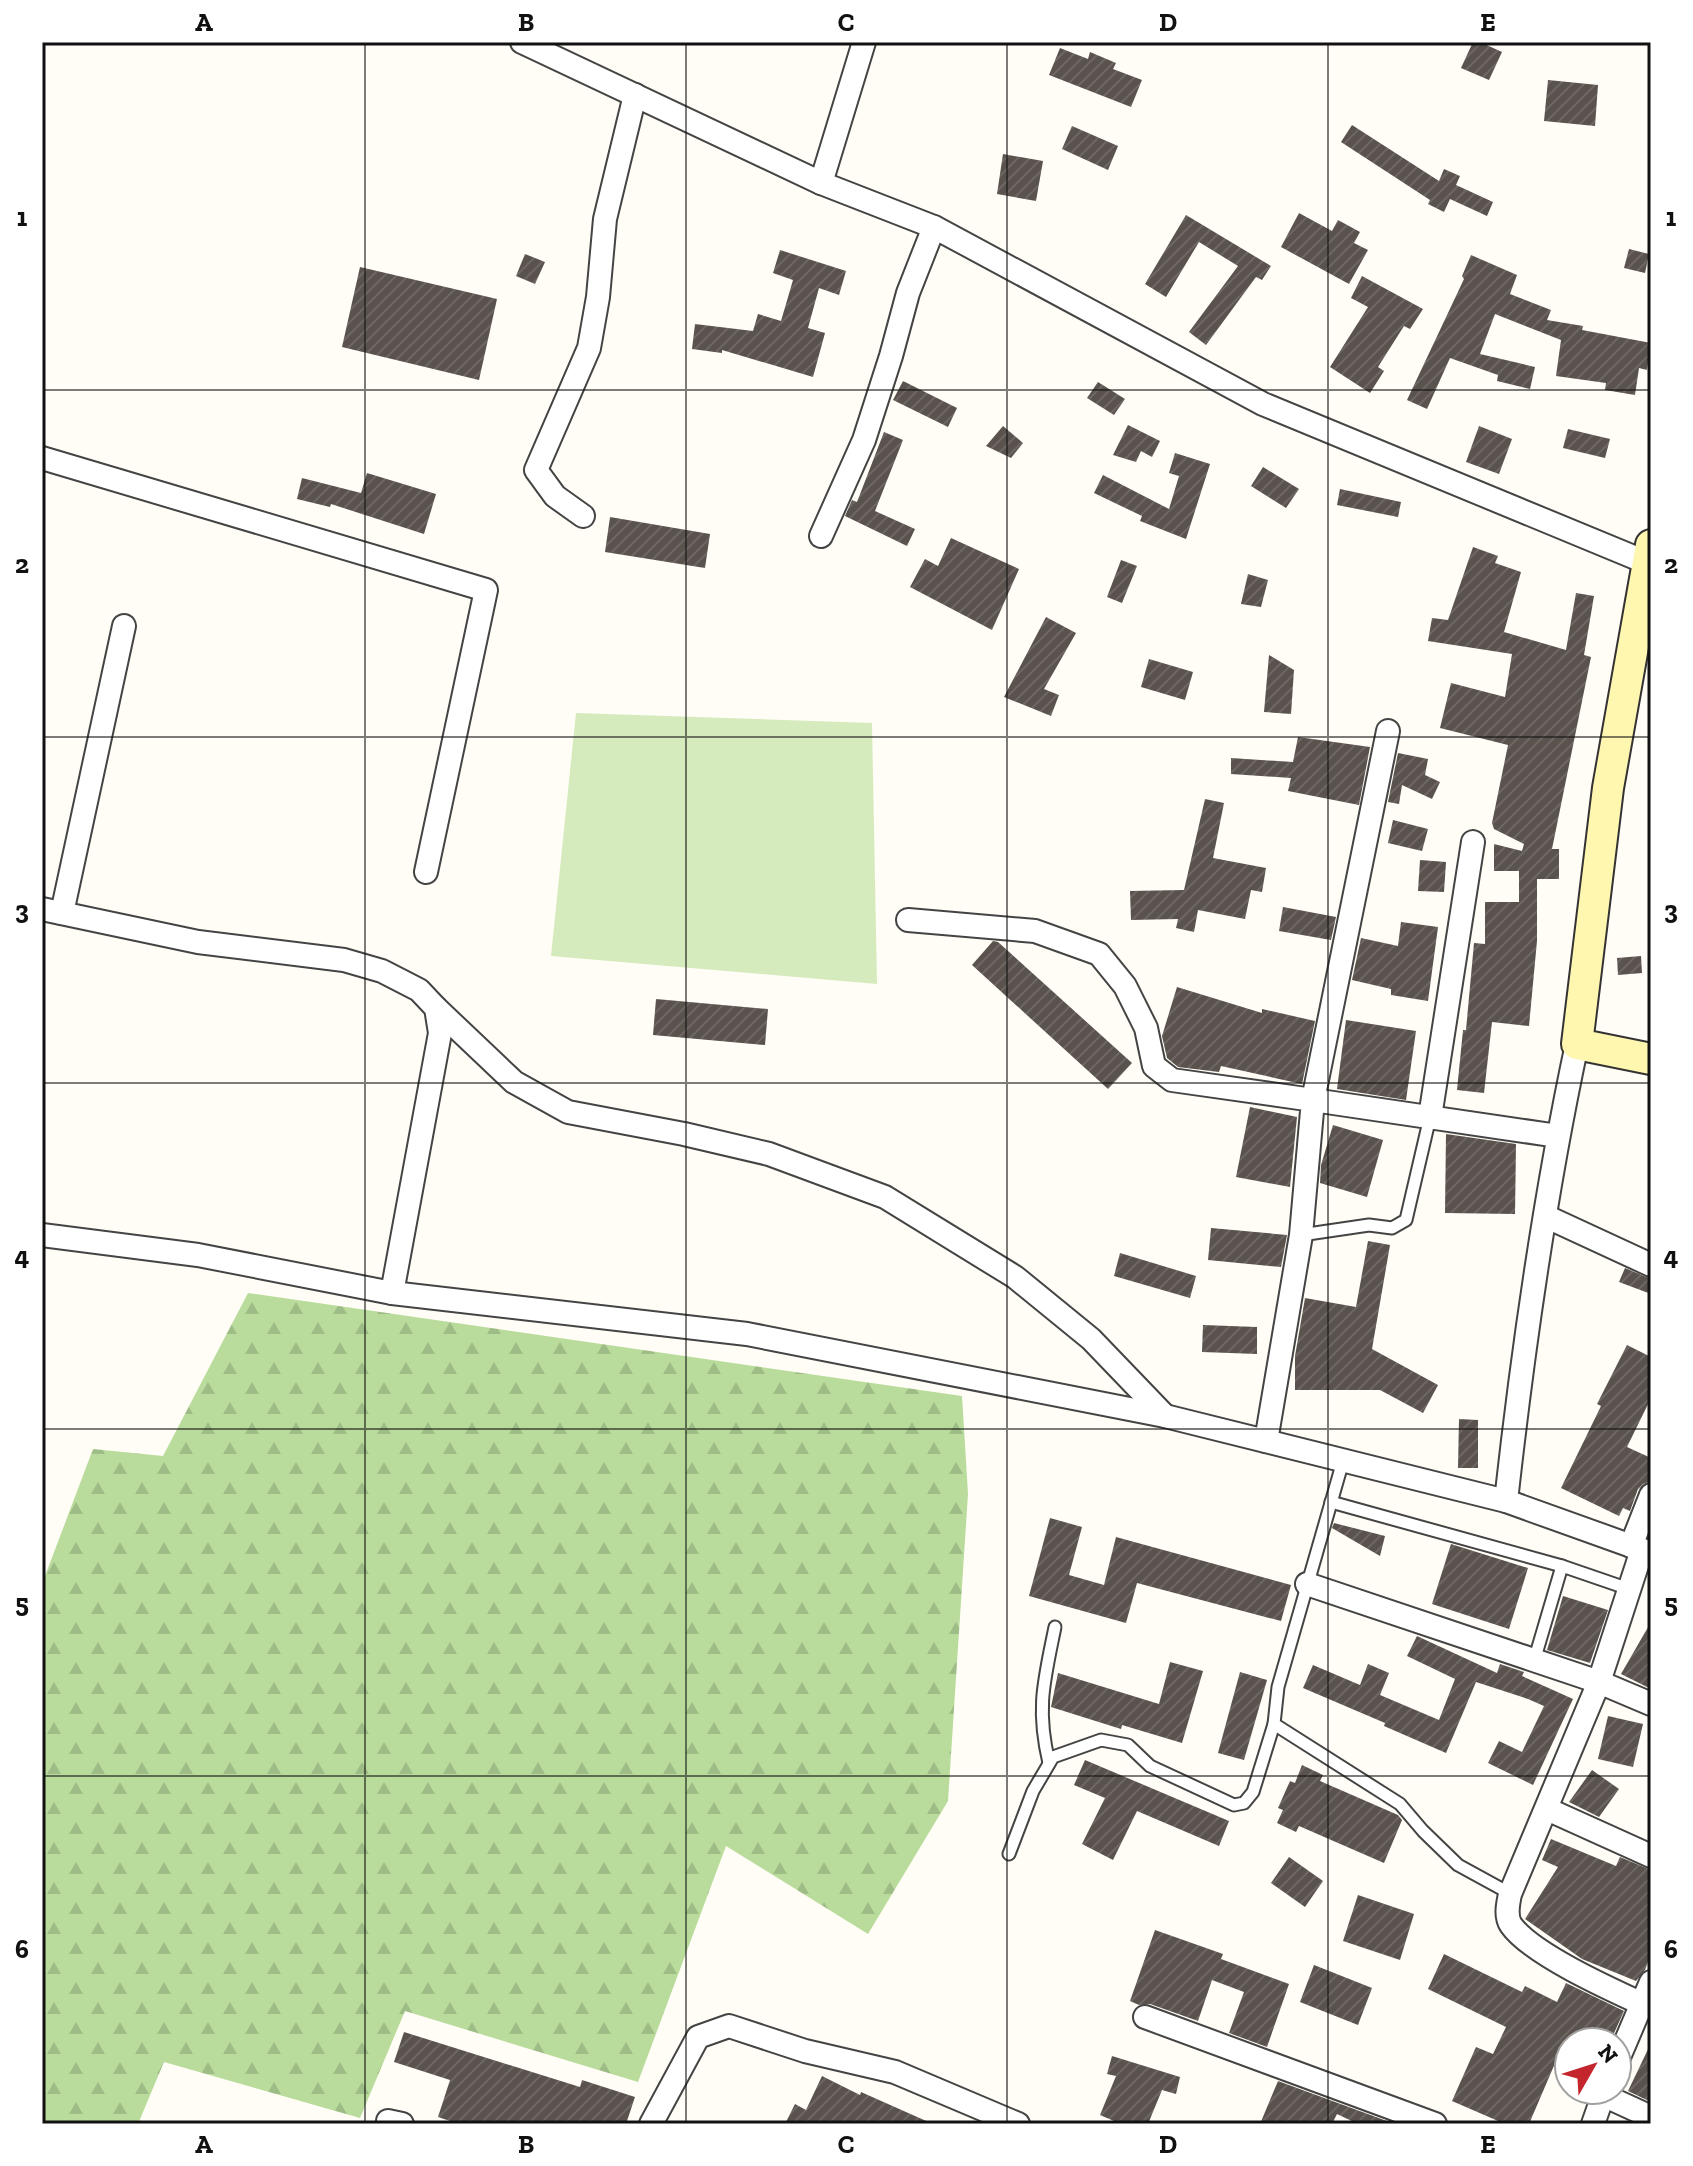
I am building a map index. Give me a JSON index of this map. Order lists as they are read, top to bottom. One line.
{"north":"top right","grid":{"columns":["A","B","C","D","E"],"rows":["1","2","3","4","5","6"]}}
